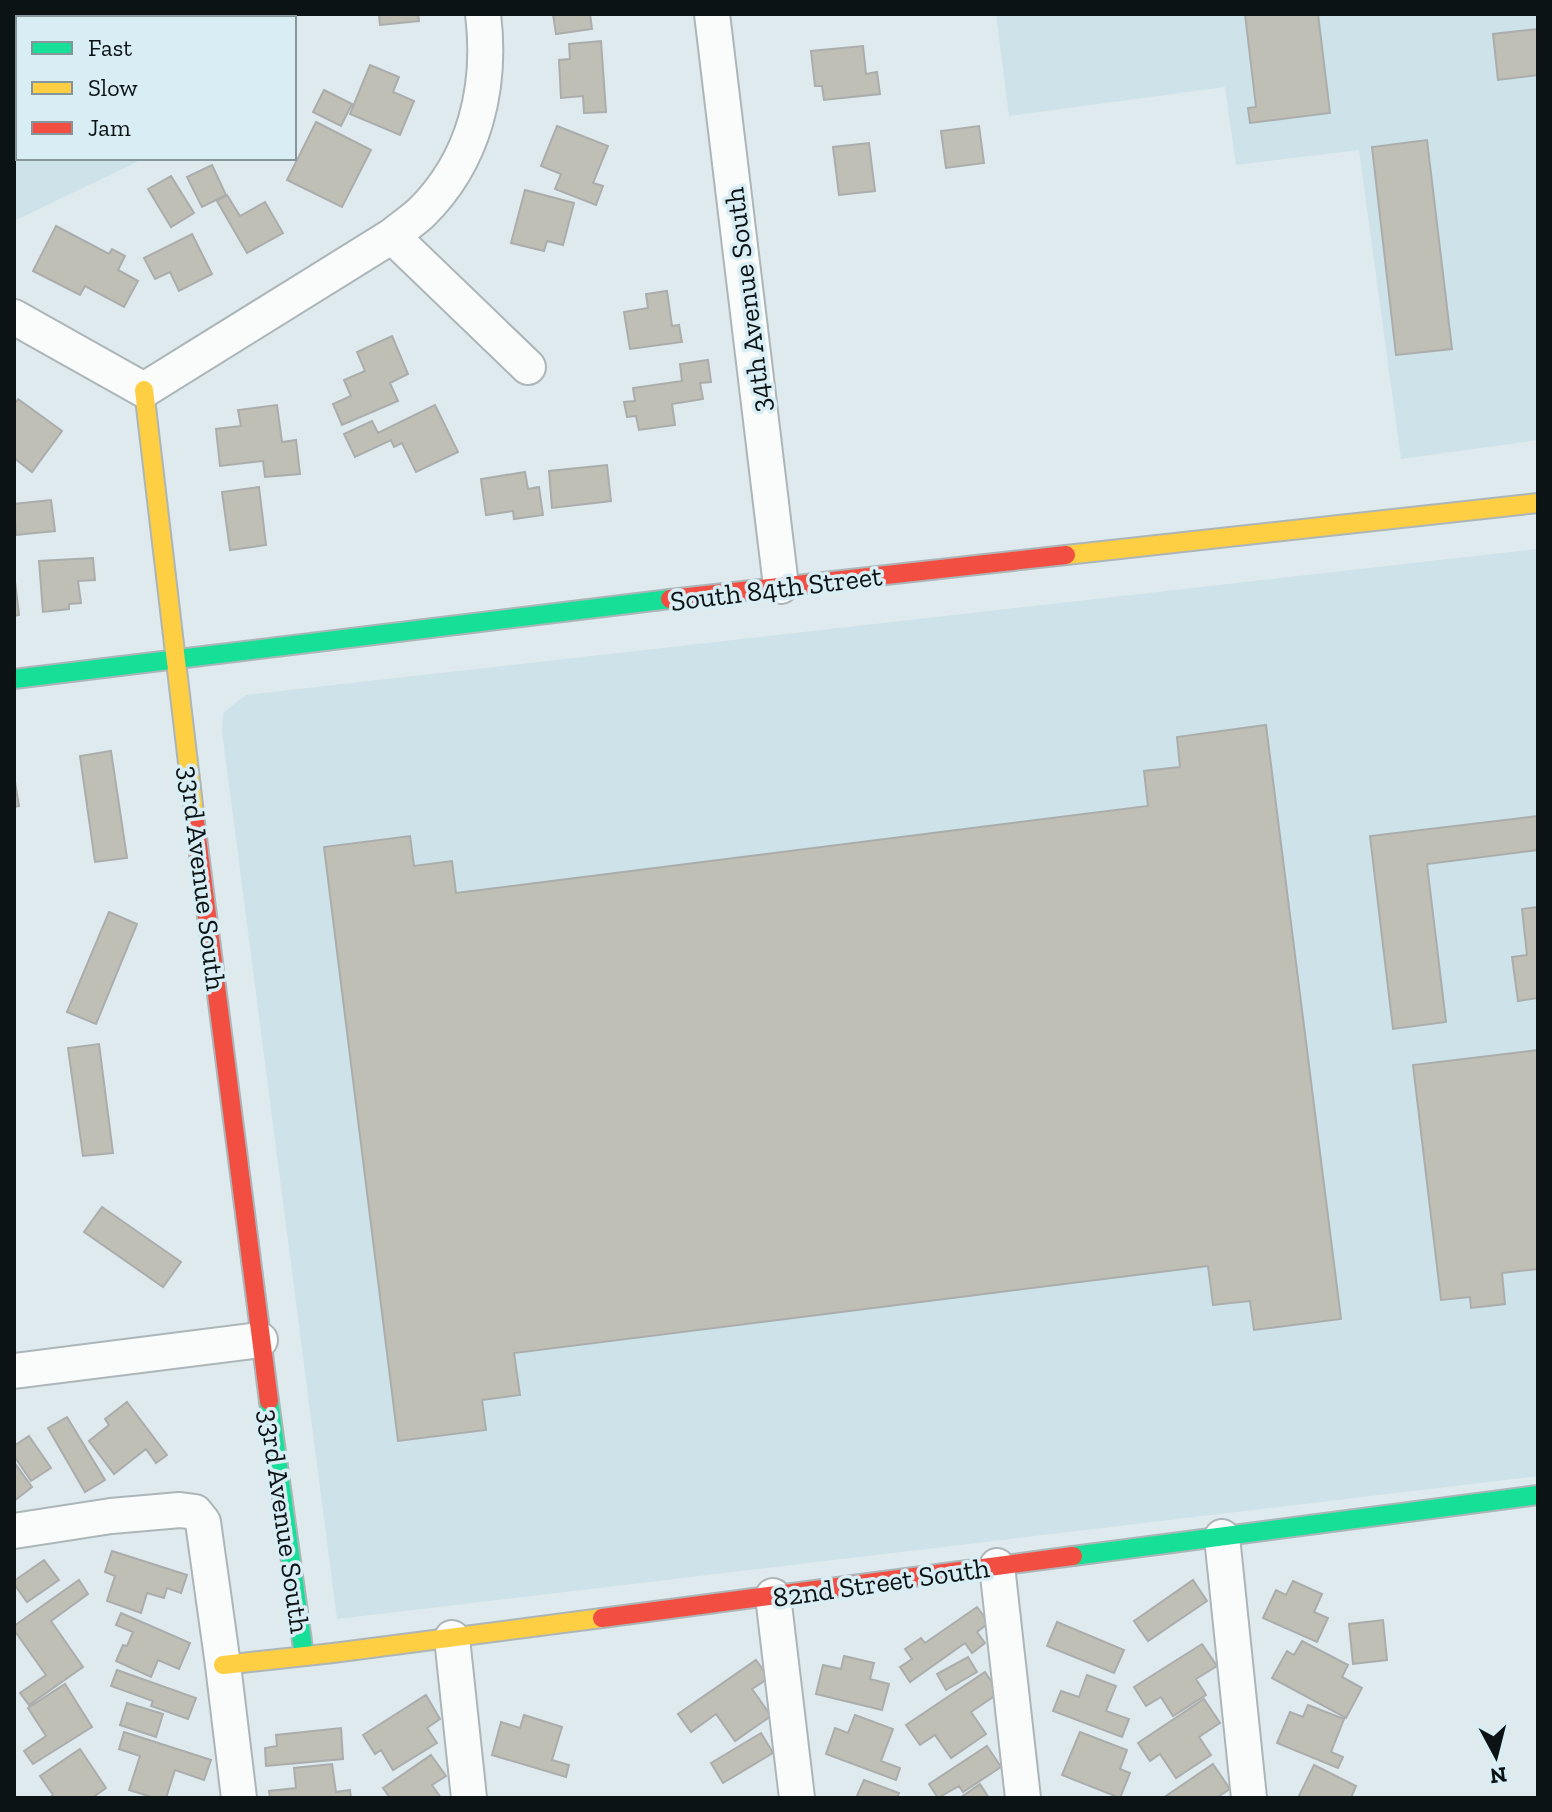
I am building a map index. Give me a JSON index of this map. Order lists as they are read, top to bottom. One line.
{"streets":{"street":["34th Avenue South","South 84th Street","33rd Avenue South","82nd Street South"]},"crossings":[["34th Avenue South","South 84th Street"],["South 84th Street","33rd Avenue South"],["33rd Avenue South","82nd Street South"]],"legend":["Fast","Slow","Jam"],"north":"bottom"}
